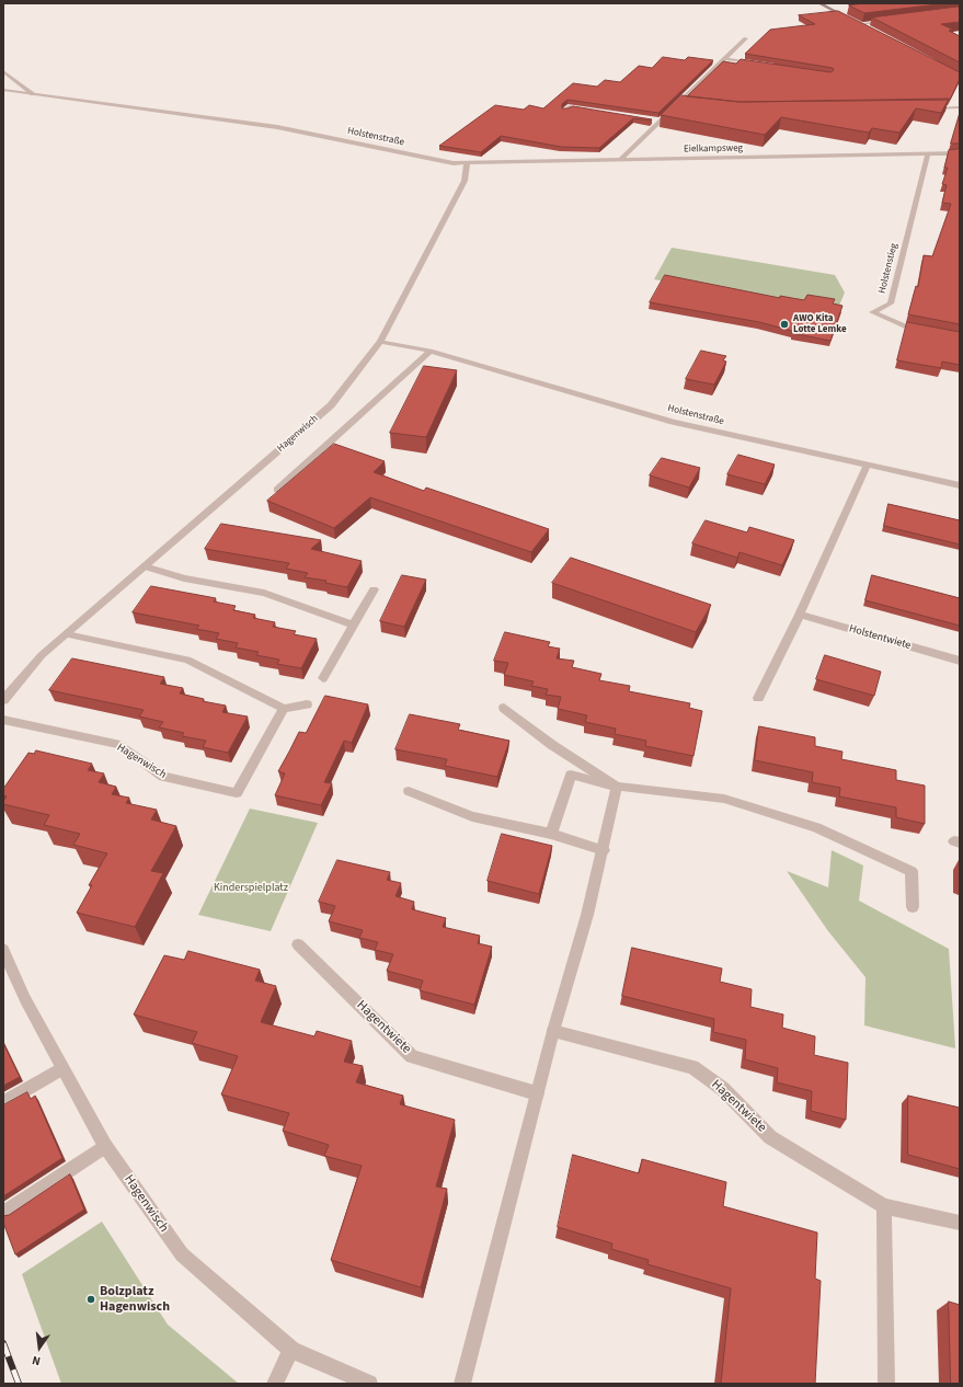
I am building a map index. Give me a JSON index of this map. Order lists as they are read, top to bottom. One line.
{"streets":{"street":["Holstenstraße","Eielkampsweg","Holstenstieg","Hagenwisch","Holstentwiete","Hagentwiete"]},"crossings":[["Holstenstraße","Eielkampsweg"],["Holstenstraße","Hagenwisch"],["Eielkampsweg","Holstenstieg"]],"parks":["Kinderspielplatz"],"places":["AWO Kita Lotte Lemke","Bolzplatz Hagenwisch"],"north":"bottom"}
